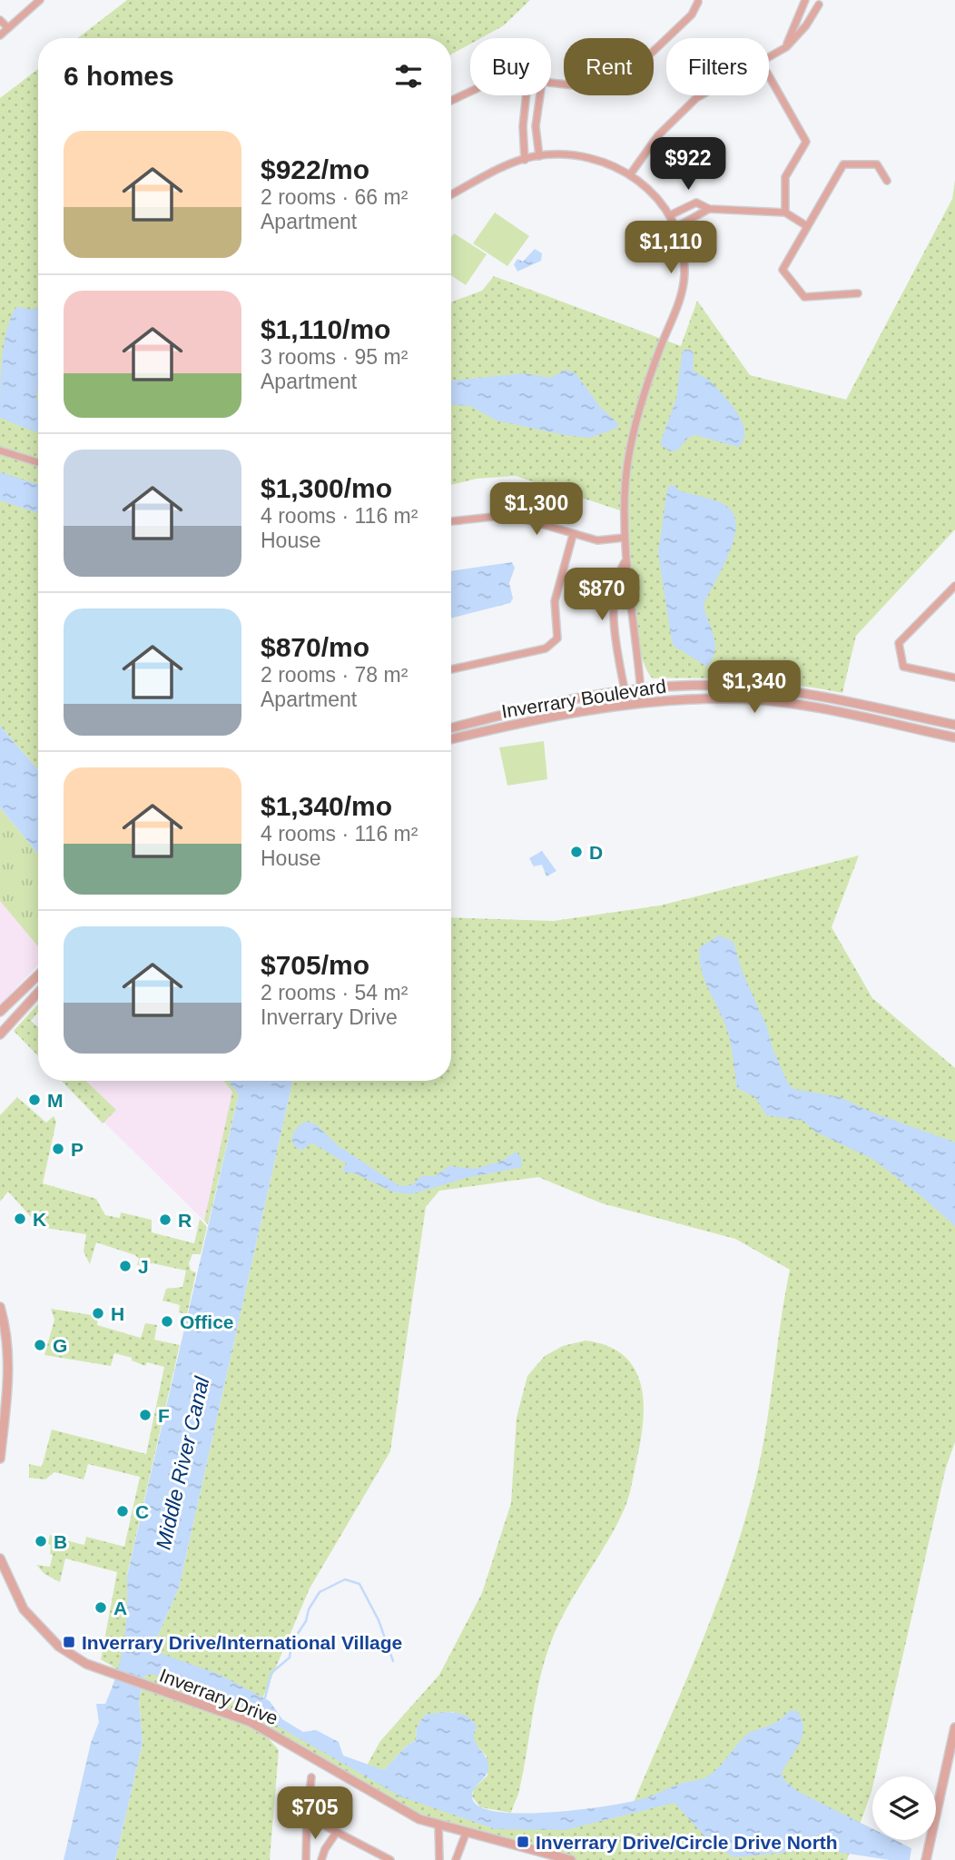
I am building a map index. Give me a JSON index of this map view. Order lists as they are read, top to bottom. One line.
{"streets":{"street":["Inverrary Boulevard","Inverrary Drive"]},"water":["Middle River Canal"],"places":{"other":["D","M","P","K","R","J","H","Office","G","F","C","B","A"],"transit":["Inverrary Drive/International Village","Inverrary Drive/Circle Drive North"]},"page":{"chip":["Buy","Rent","Filters"],"heading":"6 homes","list":[{"name":"$922/mo","note":"2 rooms · 66 m² · Apartment"},{"name":"$1,110/mo","note":"3 rooms · 95 m² · Apartment"},{"name":"$1,300/mo","note":"4 rooms · 116 m² · House"},{"name":"$870/mo","note":"2 rooms · 78 m² · Apartment"},{"name":"$1,340/mo","note":"4 rooms · 116 m² · House"},{"name":"$705/mo","note":"2 rooms · 54 m² · Inverrary Drive"}],"price":["$922","$1,110","$1,300","$870","$1,340","$705"]}}
